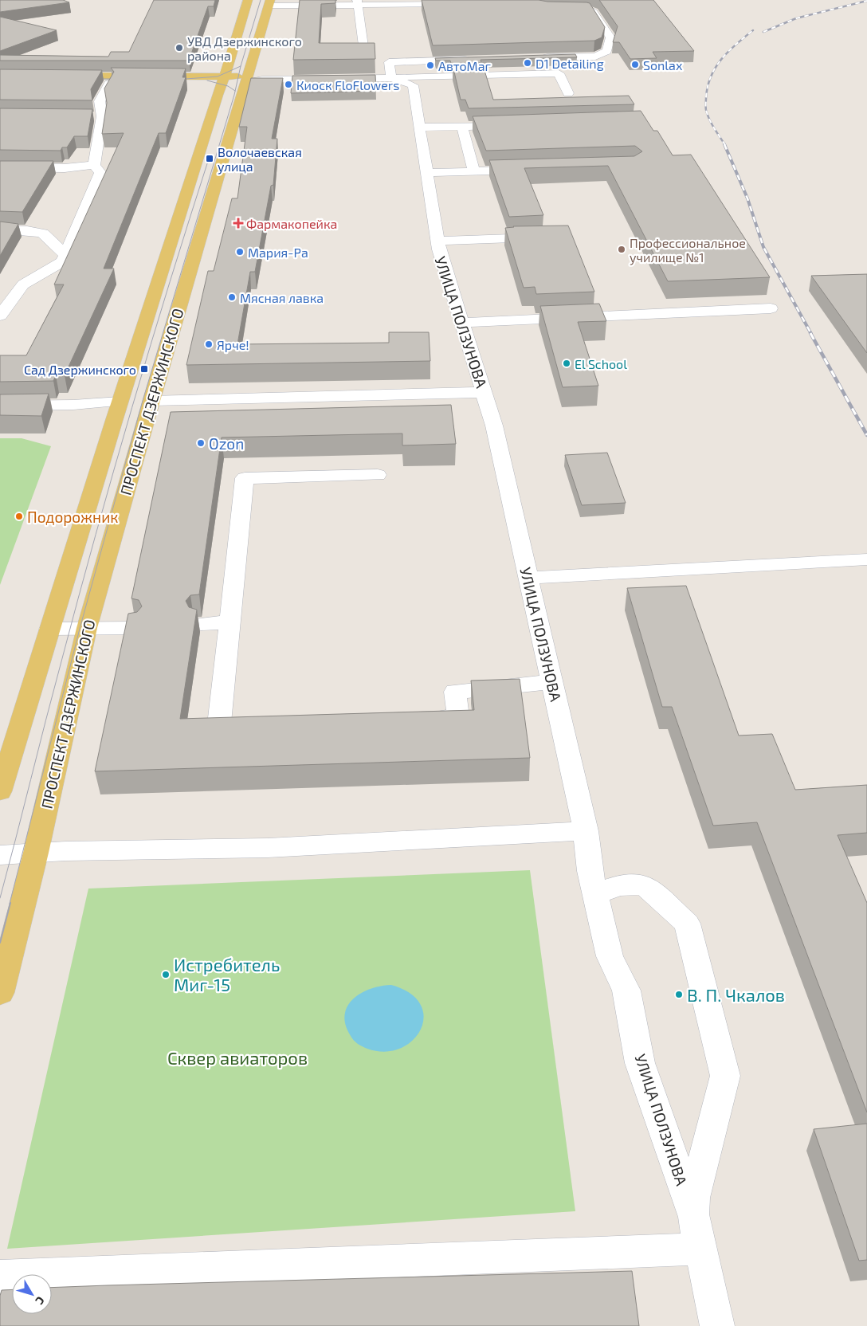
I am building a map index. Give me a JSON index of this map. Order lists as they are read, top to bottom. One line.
{"streets":{"main road":["ПРОСПЕКТ ДЗЕРЖИНСКОГО"],"street":["УЛИЦА ПОЛЗУНОВА"]},"crossings":[["УЛИЦА ПОЛЗУНОВА","ПРОСПЕКТ ДЗЕРЖИНСКОГО"]],"parks":["Сквер авиаторов"],"places":{"other":["УВД Дзержинского района","D1 Detailing","Sonlax","АвтоМаг","Киоск FloFlowers","Профессиональное училище №1","Мария-Ра","Мясная лавка","Ярче!","El School","Ozon","Подорожник","Истребитель Миг-15","В. П. Чкалов"],"transit":["Волочаевская улица","Сад Дзержинского"],"health":["Фармакопейка"]},"north":"bottom right"}
